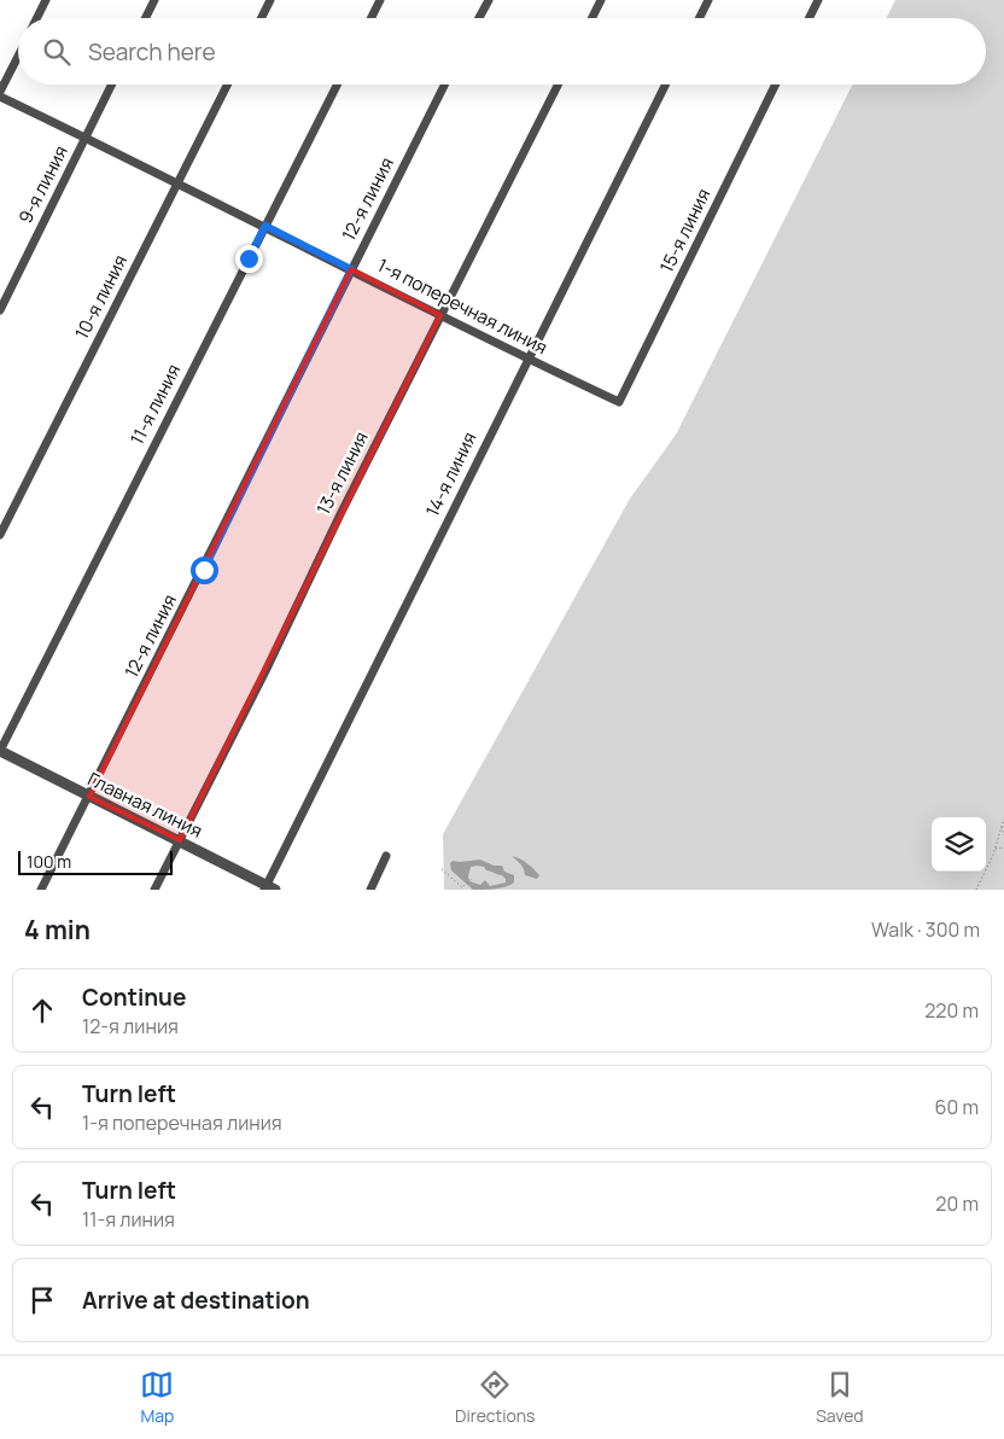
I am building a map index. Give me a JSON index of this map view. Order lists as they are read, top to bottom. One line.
{"streets":{"street":["9-я линия","12-я линия","15-я линия","10-я линия","1-я поперечная линия","11-я линия","13-я линия","14-я линия","Главная линия"]},"crossings":[["9-я линия","1-я поперечная линия"],["12-я линия","1-я поперечная линия"],["12-я линия","Главная линия"],["15-я линия","1-я поперечная линия"],["10-я линия","1-я поперечная линия"],["1-я поперечная линия","11-я линия"],["1-я поперечная линия","13-я линия"],["1-я поперечная линия","14-я линия"],["11-я линия","Главная линия"],["13-я линия","Главная линия"],["14-я линия","Главная линия"]],"scale_bar":"100 m","page":{"search":"Search here","scale":"100 m","heading":["4 min","Walk · 300 m"],"list":[["Continue","12-я линия","220 m"],["Turn left","1-я поперечная линия","60 m"],["Turn left","11-я линия","20 m"],"Arrive at destination"],"nav":["Map","Directions","Saved"]}}
